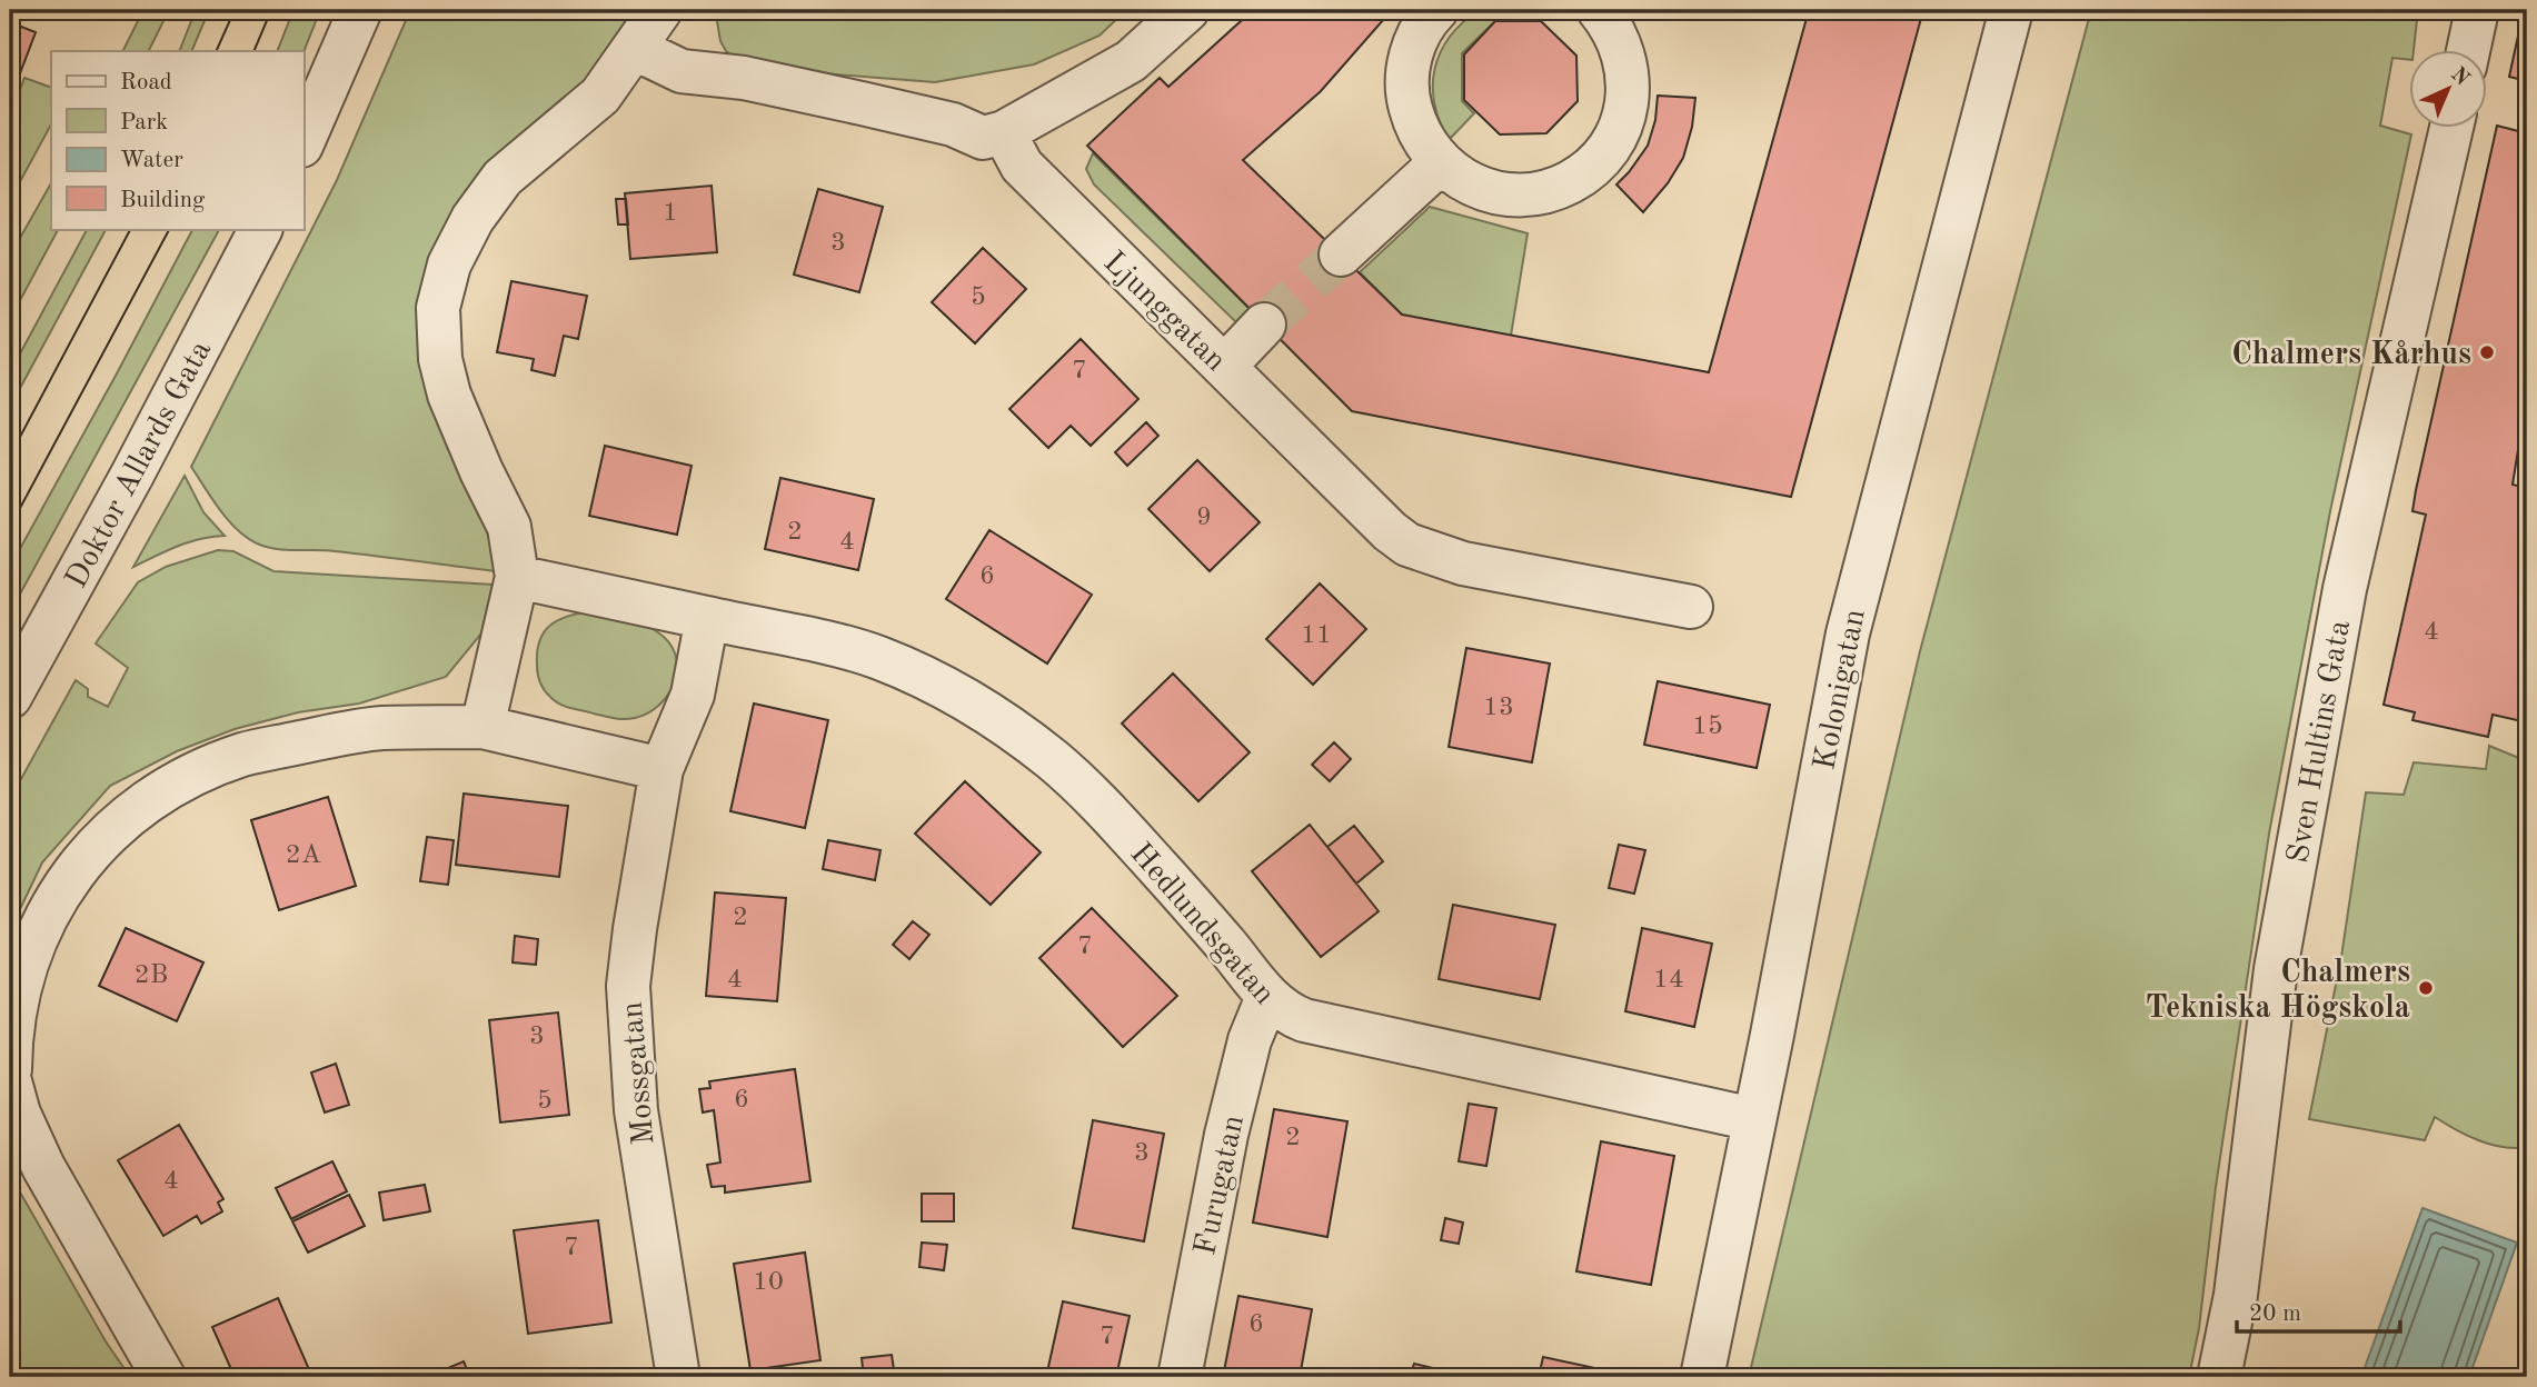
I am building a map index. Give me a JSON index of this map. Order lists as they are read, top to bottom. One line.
{"streets":{"street":["Ljunggatan","Doktor Allards Gata","Kolonigatan","Sven Hultins Gata","Hedlundsgatan","Mossgatan","Furugatan"]},"crossings":[["Kolonigatan","Hedlundsgatan"],["Hedlundsgatan","Mossgatan"],["Hedlundsgatan","Furugatan"]],"places":["Chalmers Kårhus","Chalmers Tekniska Högskola"],"house_numbers":["1","3","5","7","9","2","4","6","4","11","13","15","2A","2","7","2B","4","14","3","6","5","2","3","4","7","10","6","7"],"legend":["Road","Park","Water","Building"],"scale_bar":"20 m","north":"top right"}
